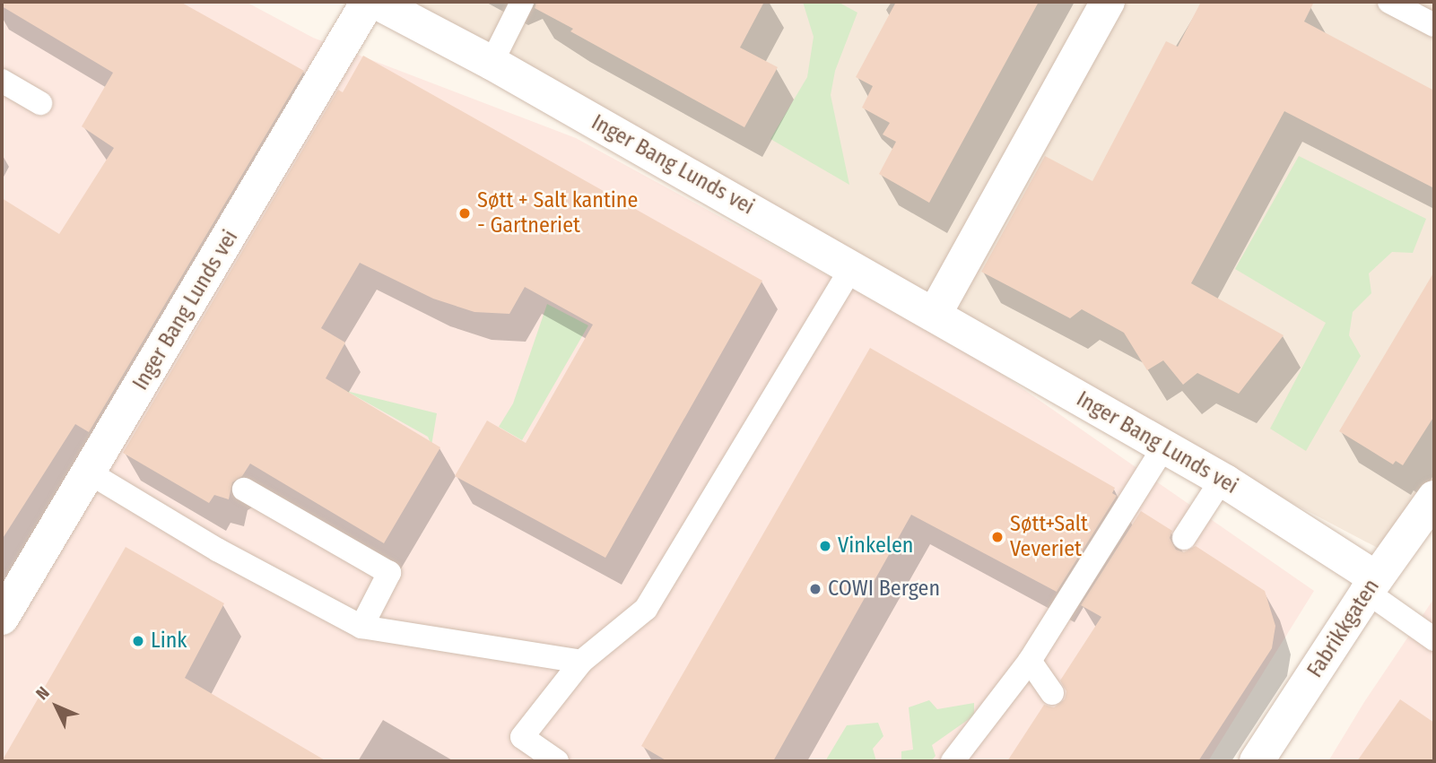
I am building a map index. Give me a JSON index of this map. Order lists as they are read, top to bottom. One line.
{"streets":{"street":["Inger Bang Lunds vei","Fabrikkgaten"]},"crossings":[["Inger Bang Lunds vei","Fabrikkgaten"]],"places":["Søtt + Salt kantine - Gartneriet","Søtt+Salt Veveriet","Vinkelen","COWI Bergen","Link"],"north":"top left"}
